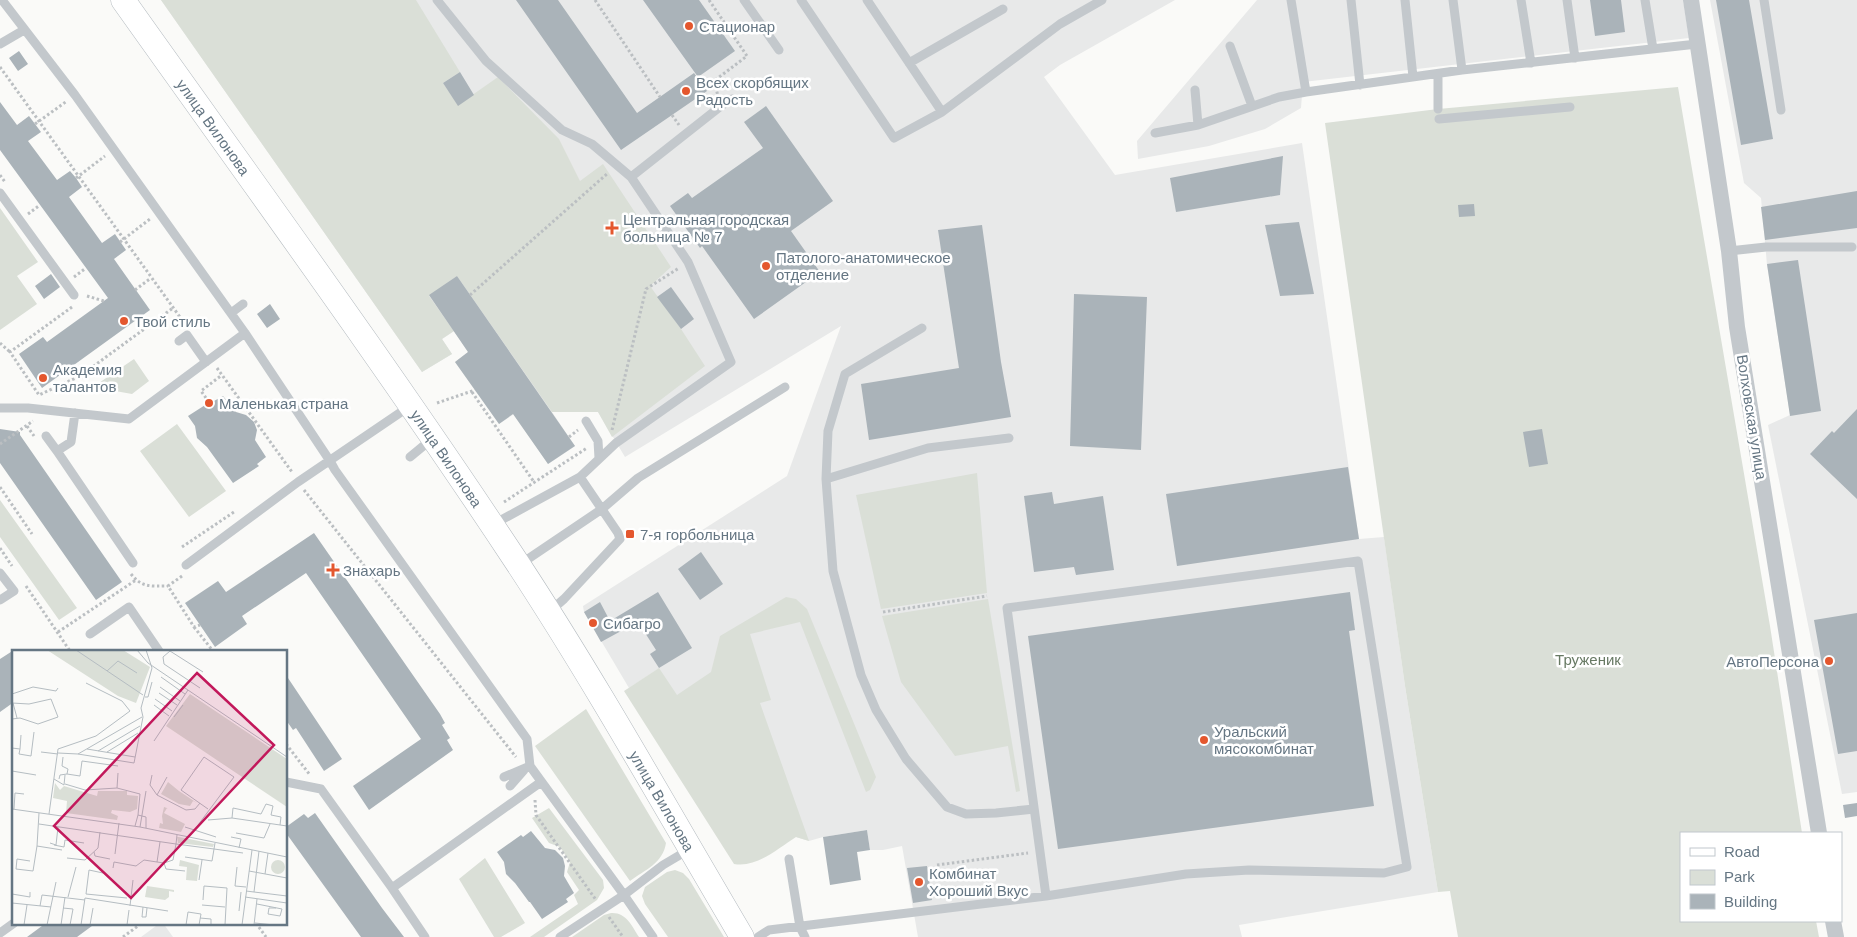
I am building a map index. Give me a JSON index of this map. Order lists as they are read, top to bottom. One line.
{"streets":{"street":["улица Вилонова","Волховская улица"]},"parks":["Труженик"],"places":{"other":["Стационар","Всех скорбящих Радость","Патолого-анатомическое отделение","Твой стиль","Академия талантов","Маленькая страна","Сибагро","АвтоПерсона","Уральский мясокомбинат","Комбинат Хороший Вкус"],"health":["Центральная городская больница № 7","Знахарь"],"transit":["7-я горбольница"]},"legend":["Road","Park","Building"]}
